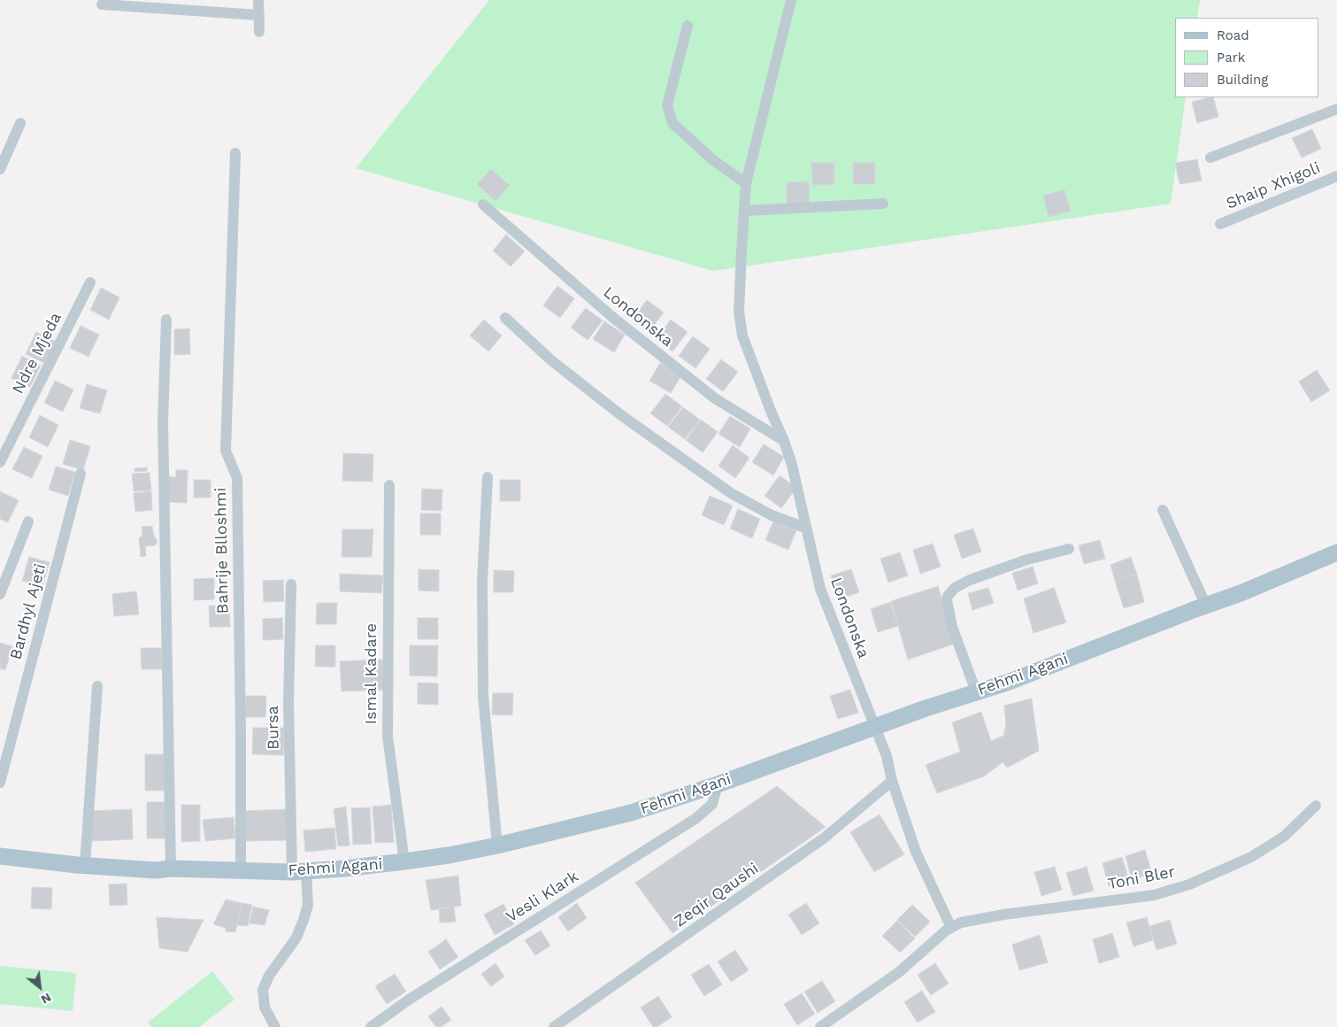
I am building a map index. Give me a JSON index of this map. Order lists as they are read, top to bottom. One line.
{"streets":{"main road":["Fehmi Agani"],"street":["Shaip Xhigoli","Londonska","Ndre Mjeda","Bahrije Blloshmi","Bardhyl Ajeti","Ismal Kadare","Bursa","Toni Bler","Zeqir Qaushi","Vesli Klark"]},"crossings":[["Londonska","Fehmi Agani"],["Bahrije Blloshmi","Fehmi Agani"],["Ismal Kadare","Fehmi Agani"],["Fehmi Agani","Bursa"],["Fehmi Agani","Vesli Klark"]],"legend":["Road","Park","Building"],"north":"bottom right"}
